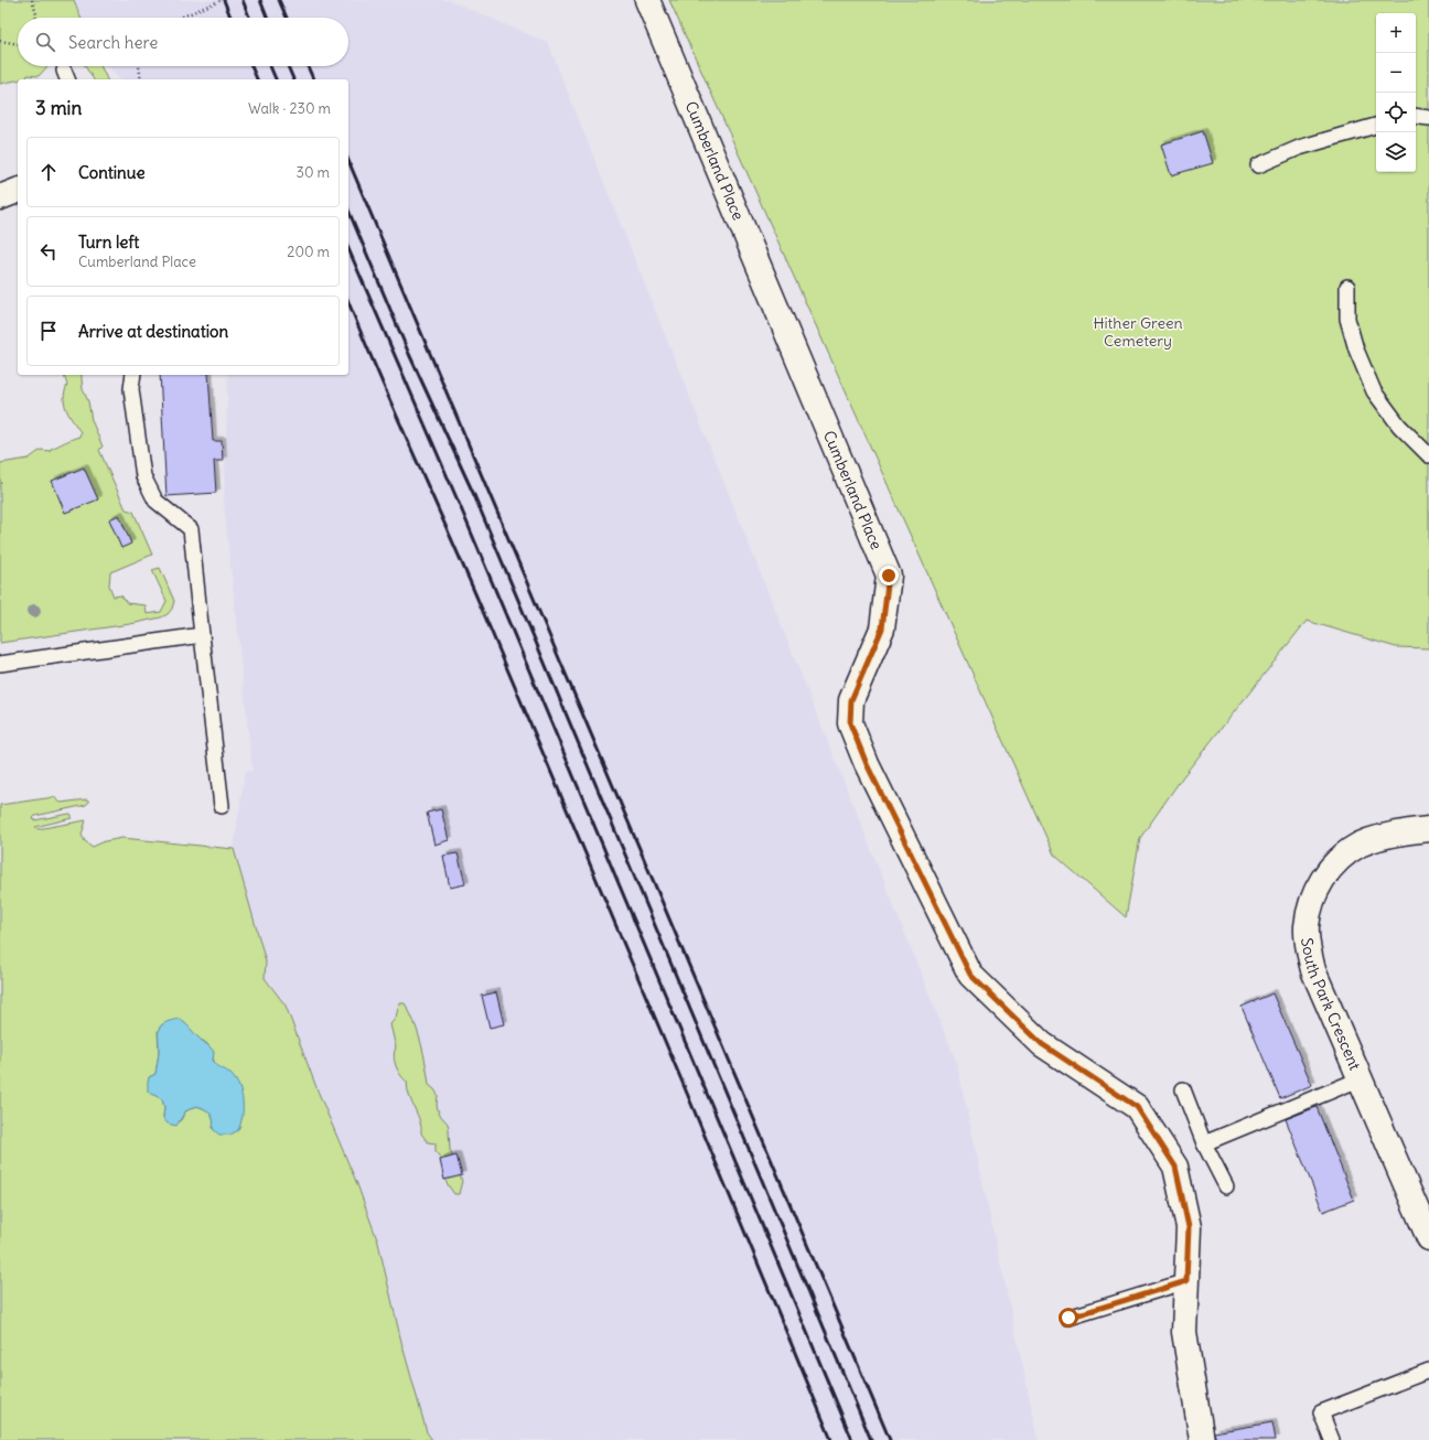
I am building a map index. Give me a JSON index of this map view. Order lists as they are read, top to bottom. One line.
{"streets":{"street":["Cumberland Place","South Park Crescent"]},"parks":["Hither Green Cemetery"],"page":{"map_buttons":["+","−"],"search":"Search here","heading":["3 min","Walk · 230 m"],"list":[["Continue","30 m"],["Turn left","Cumberland Place","200 m"],"Arrive at destination"]}}
